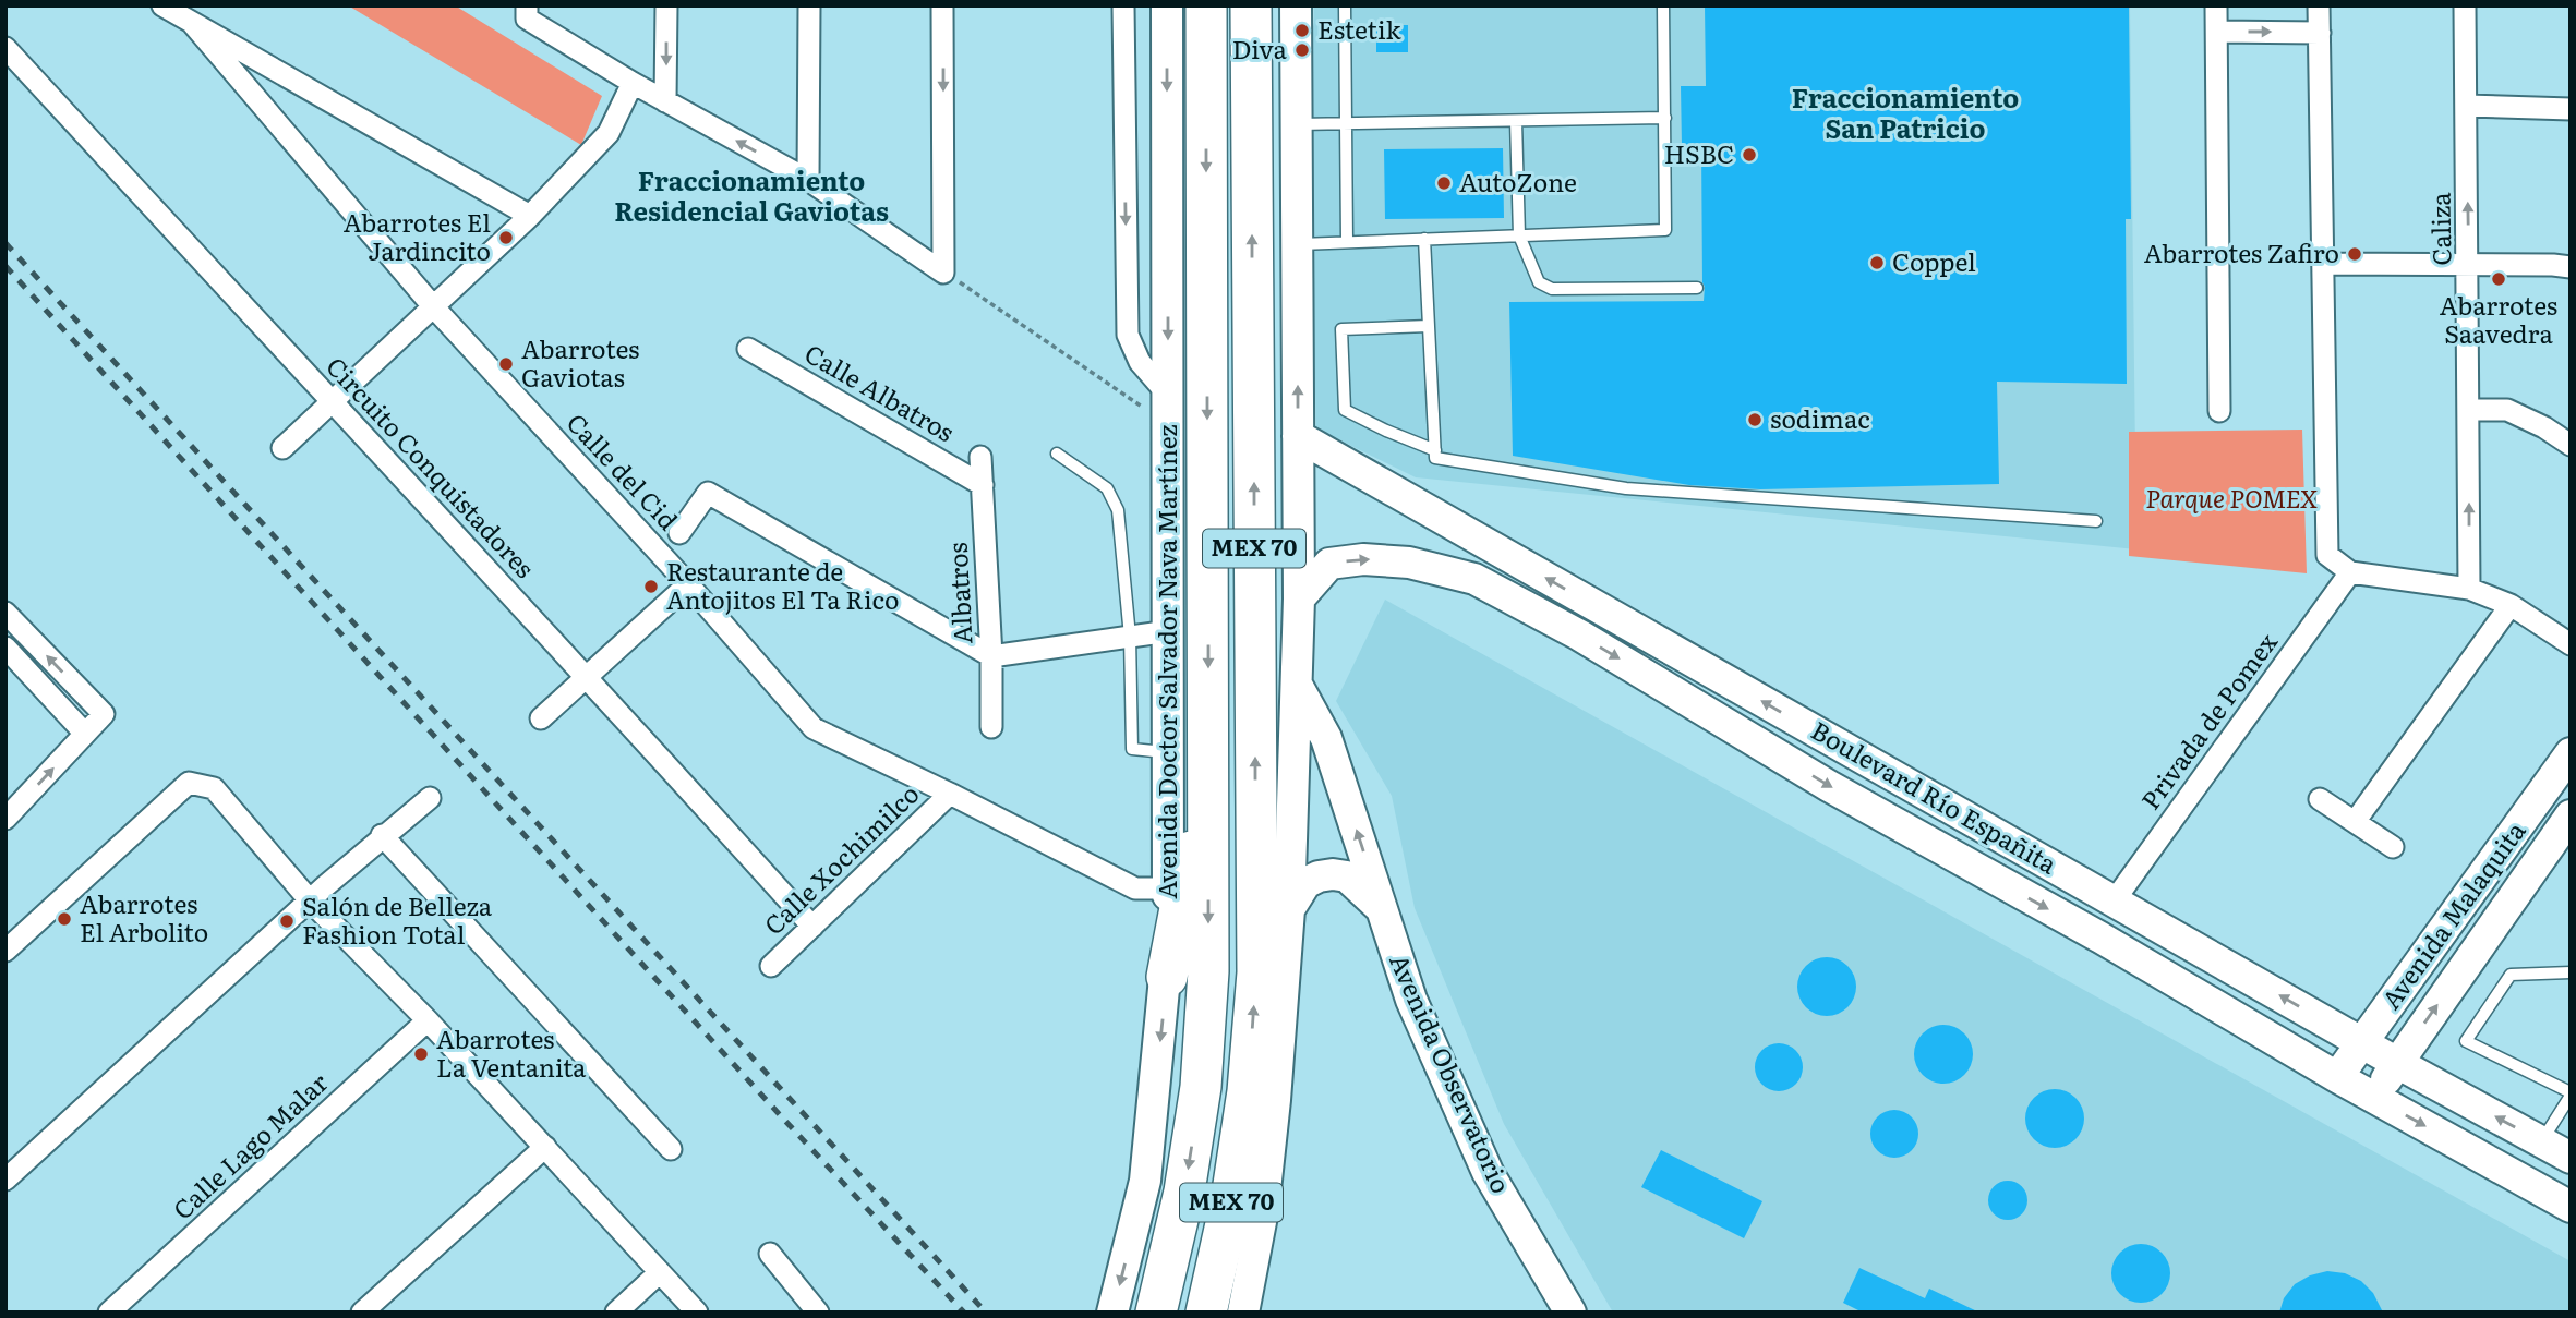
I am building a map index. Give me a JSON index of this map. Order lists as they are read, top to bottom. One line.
{"streets":{"highway":["MEX 70","Avenida Doctor Salvador Nava Martínez"],"main road":["Boulevard Río Españita","Avenida Malaquita","Avenida Observatorio"],"street":["Caliza","Calle Albatros","Circuito Conquistadores","Calle del Cid","Albatros","Privada de Pomex","Calle Xochimilco","Calle Lago Malar"]},"crossings":[["Calle Albatros","Albatros"],["Circuito Conquistadores","Calle Xochimilco"],["Calle del Cid","Avenida Doctor Salvador Nava Martínez"],["Calle del Cid","Calle Xochimilco"],["Privada de Pomex","Boulevard Río Españita"],["Boulevard Río Españita","Avenida Malaquita"]],"districts":["Fraccionamiento San Patricio","Fraccionamiento Residencial Gaviotas"],"parks":["Parque POMEX"],"places":["Estetik","Diva","HSBC","AutoZone","Abarrotes El Jardincito","Abarrotes Zafiro","Coppel","Abarrotes Saavedra","Abarrotes Gaviotas","sodimac","Restaurante de Antojitos El Ta Rico","Abarrotes El Arbolito","Salón de Belleza Fashion Total","Abarrotes La Ventanita"]}
